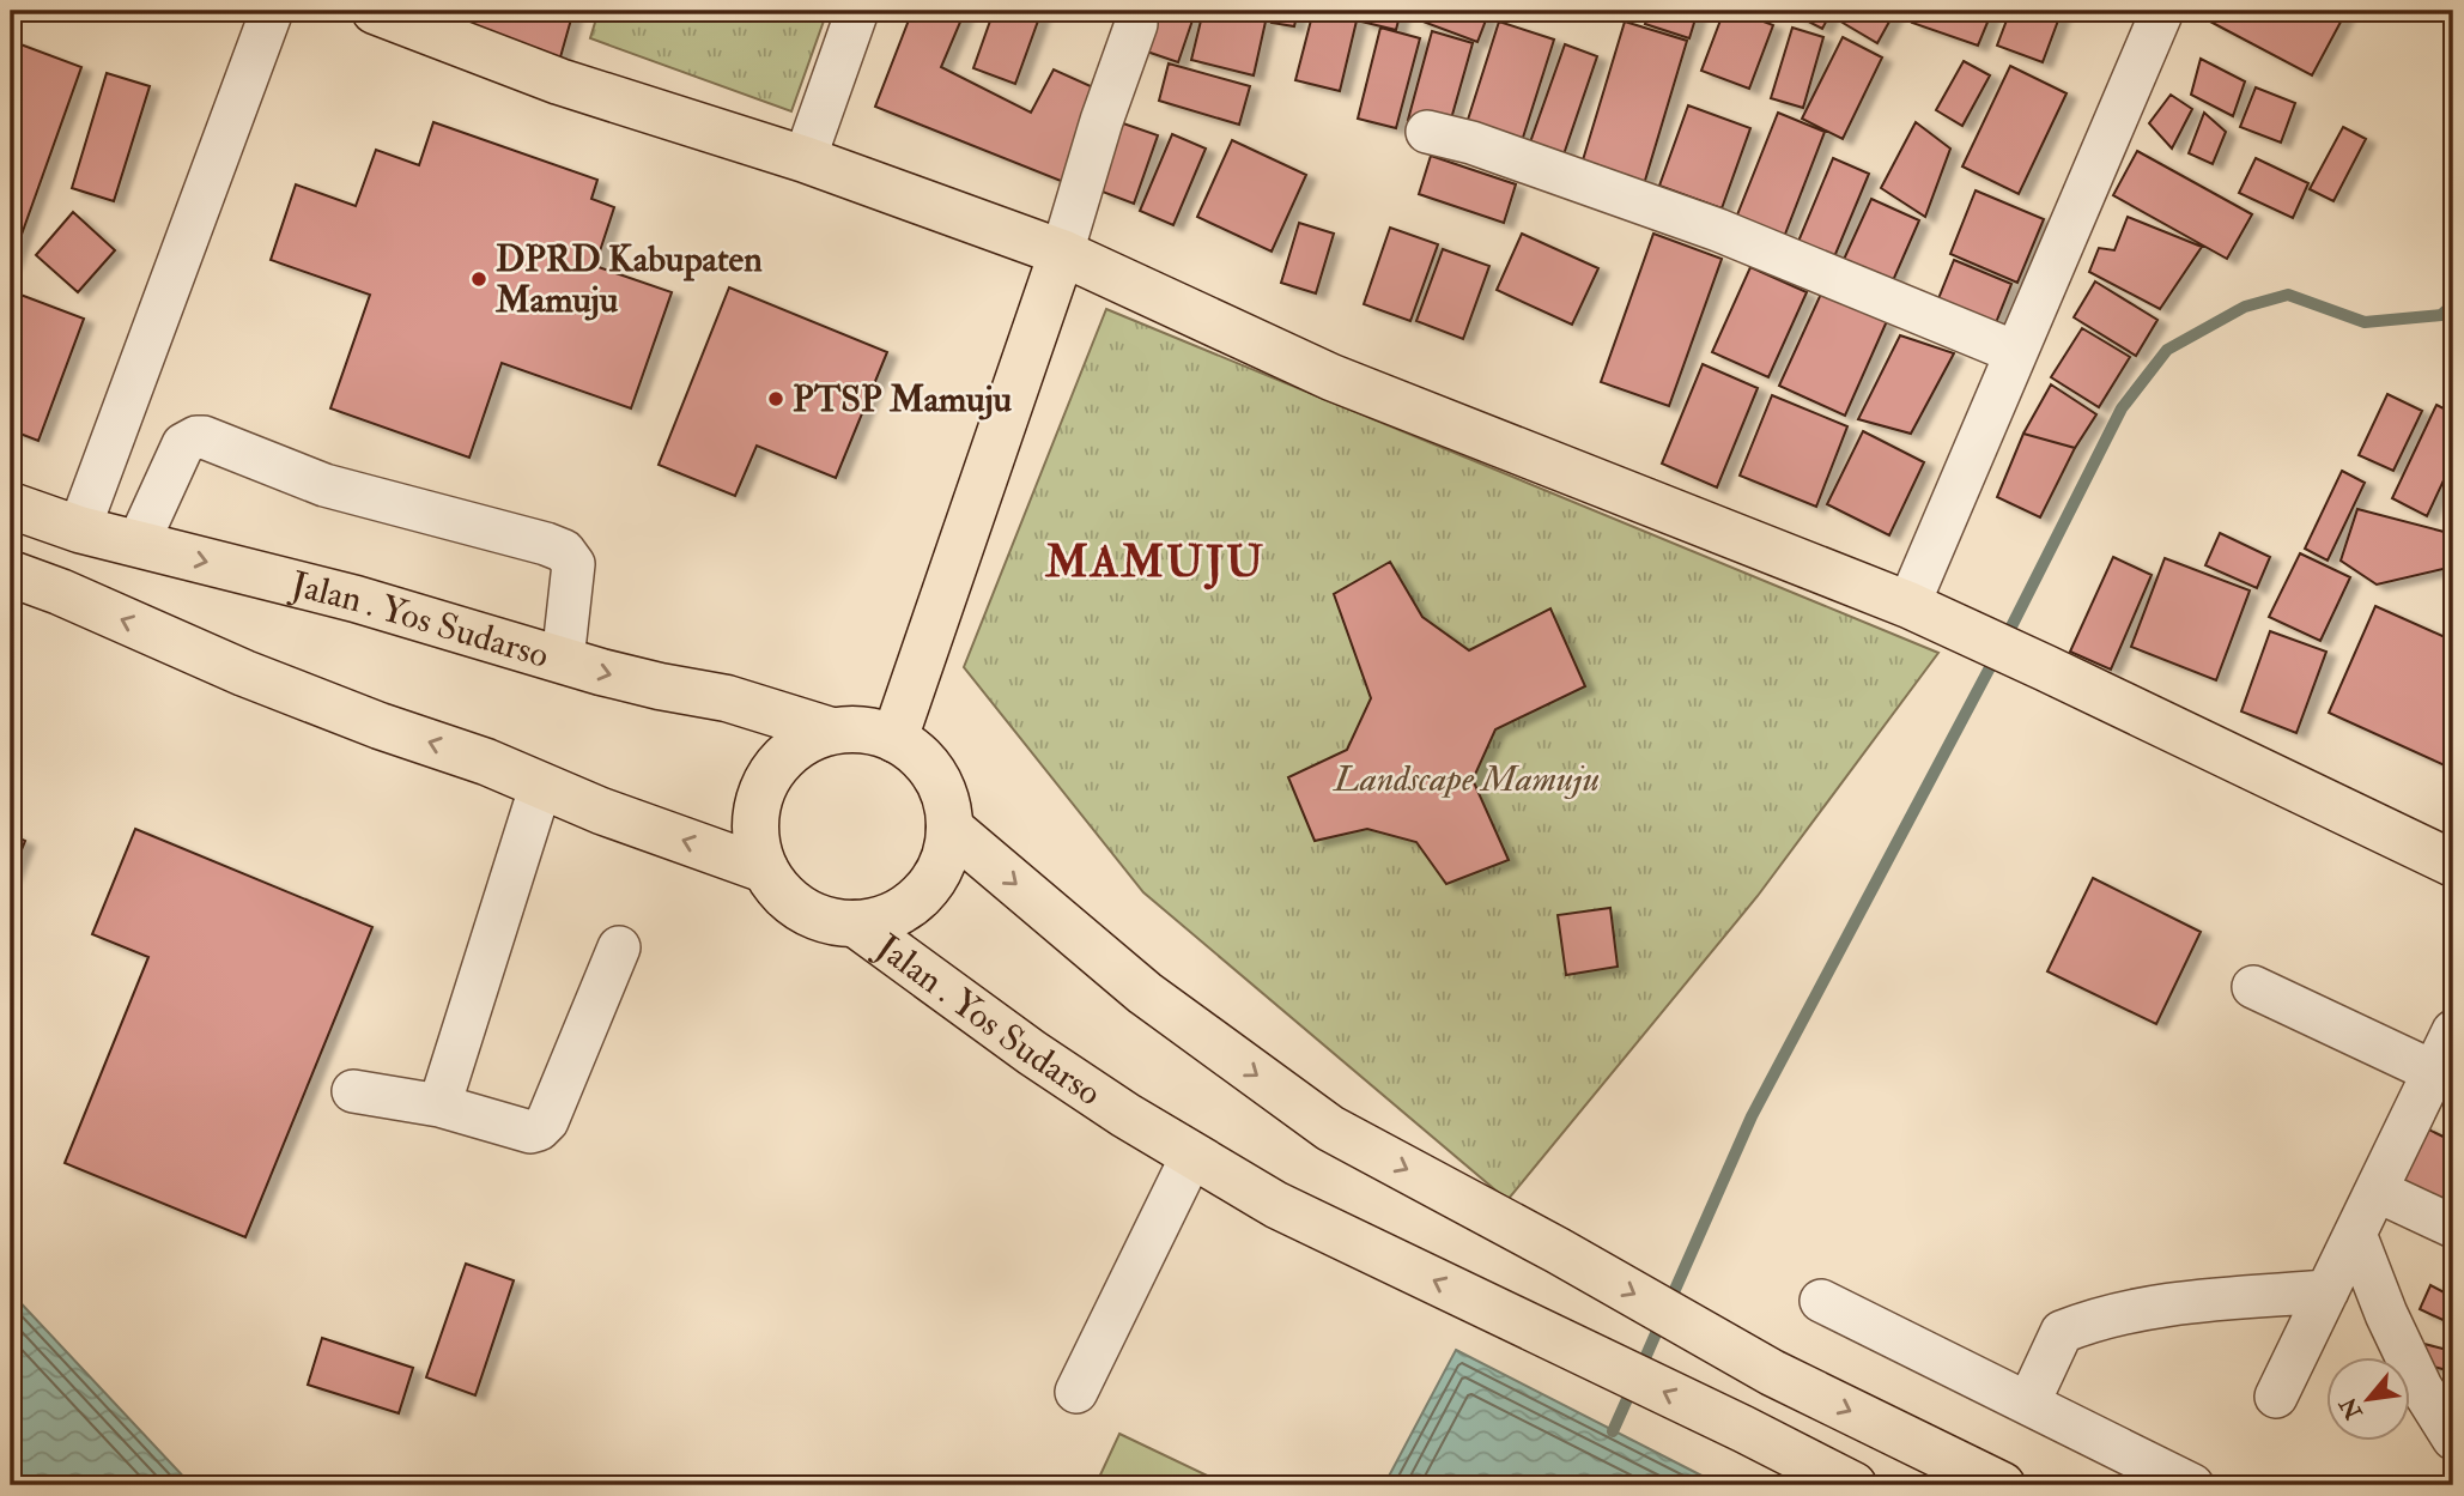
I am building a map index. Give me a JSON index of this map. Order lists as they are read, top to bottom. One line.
{"streets":{"main road":["Jalan . Yos Sudarso"]},"districts":["MAMUJU"],"parks":["Landscape Mamuju"],"places":["DPRD Kabupaten Mamuju","PTSP Mamuju"],"north":"bottom left"}
